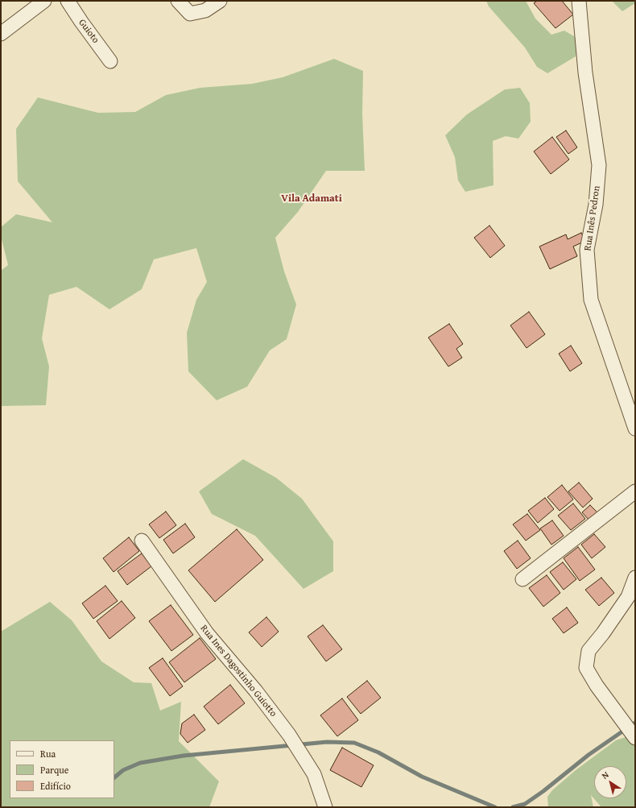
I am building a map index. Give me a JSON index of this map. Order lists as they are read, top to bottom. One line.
{"streets":{"street":["Guioto","Rua Inês Pedron","Rua Ines Dagostinho Guiotto"]},"districts":["Vila Adamati"],"legend":["Rua","Parque","Edifício"],"north":"top left"}
